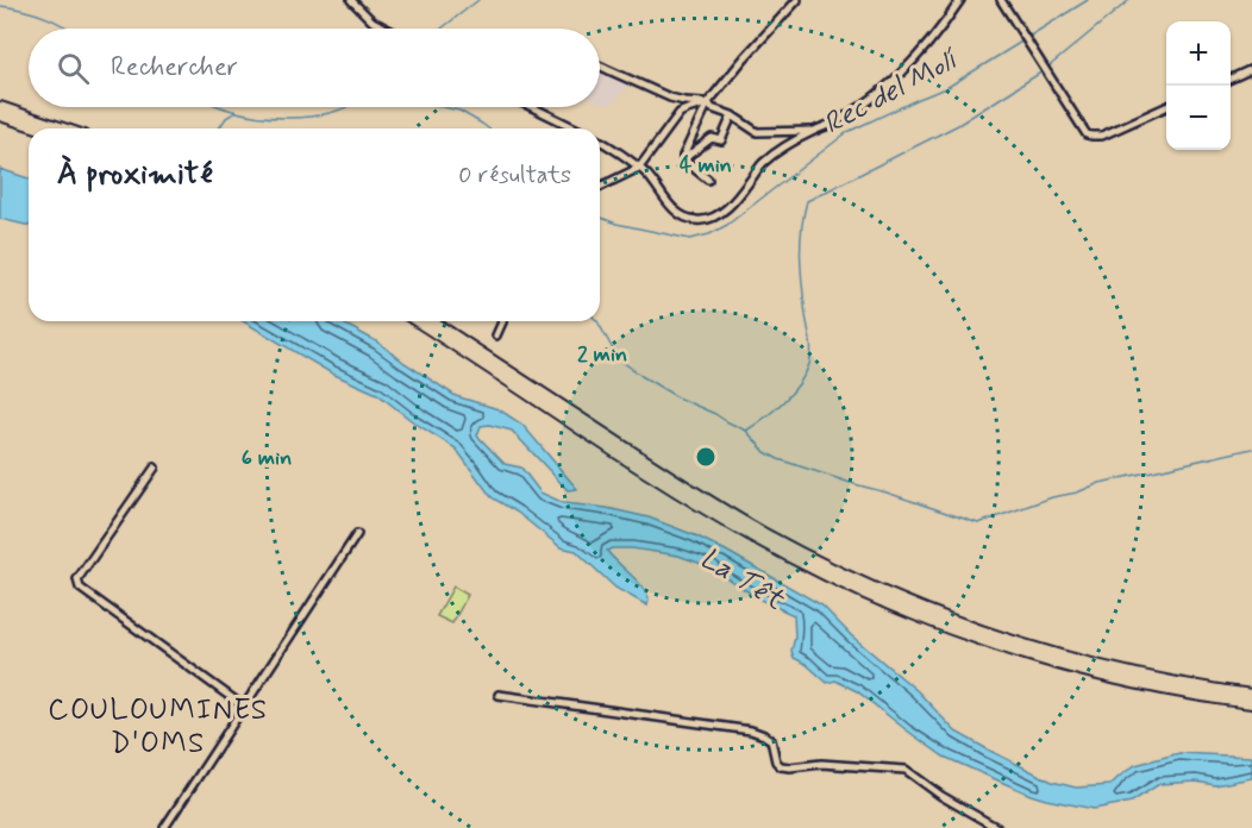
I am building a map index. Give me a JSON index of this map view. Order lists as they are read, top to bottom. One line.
{"districts":["COULOUMINES D'OMS"],"water":["Rec del Molí","La Têt"],"page":{"map_buttons":["+","−"],"search":"Rechercher","heading":["À proximité","0 résultats"]},"rings":["4 min","2 min","6 min"]}
